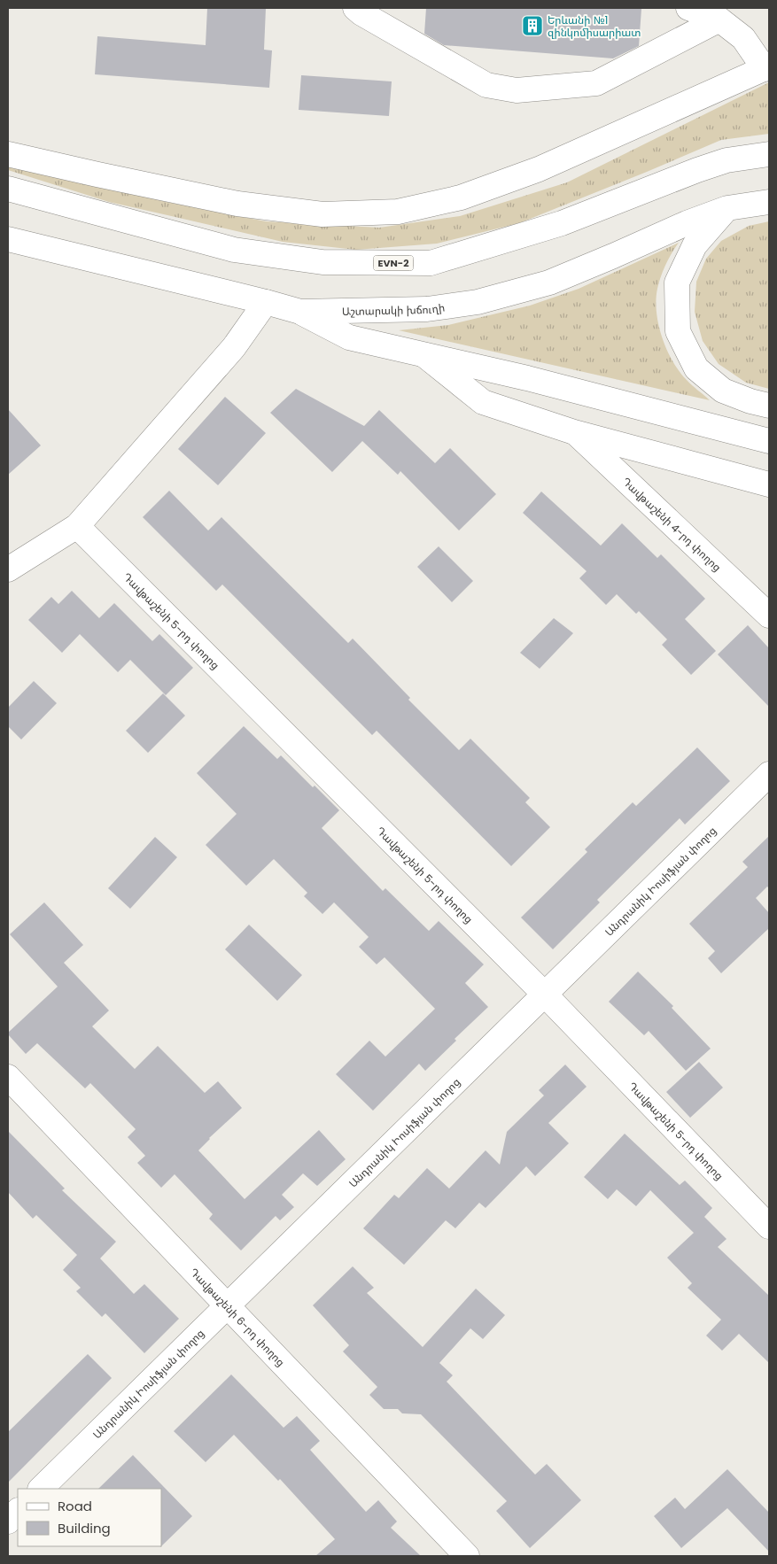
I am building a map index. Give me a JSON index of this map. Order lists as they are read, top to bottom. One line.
{"streets":{"street":["EVN-2","Աշտարակի խճուղի","Դավթաշենի 4-րդ փողոց","Դավթաշենի 5-րդ փողոց","Անդրանիկ Իոսիֆյան փողոց","Դավթաշենի 6-րդ փողոց"]},"crossings":[["Դավթաշենի 5-րդ փողոց","Անդրանիկ Իոսիֆյան փողոց"],["Անդրանիկ Իոսիֆյան փողոց","Դավթաշենի 6-րդ փողոց"]],"places":{"building":["Երևանի №1 զինկոմիսարիատ"]},"legend":["Road","Building"]}
